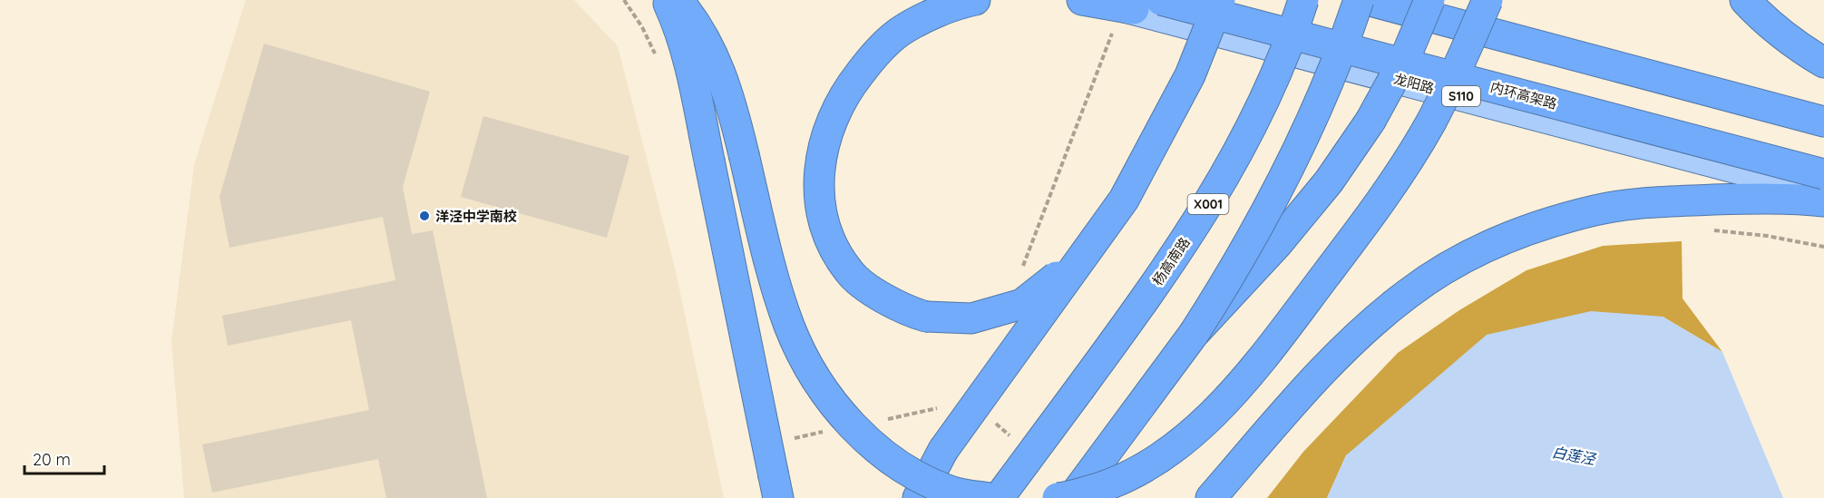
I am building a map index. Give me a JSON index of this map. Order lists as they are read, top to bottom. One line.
{"streets":{"highway":["内环高架路","X001","杨高南路"],"main road":["龙阳路","S110"]},"crossings":[["龙阳路","内环高架路"]],"water":["白莲泾"],"places":["洋泾中学南校"],"scale_bar":"20 m"}
